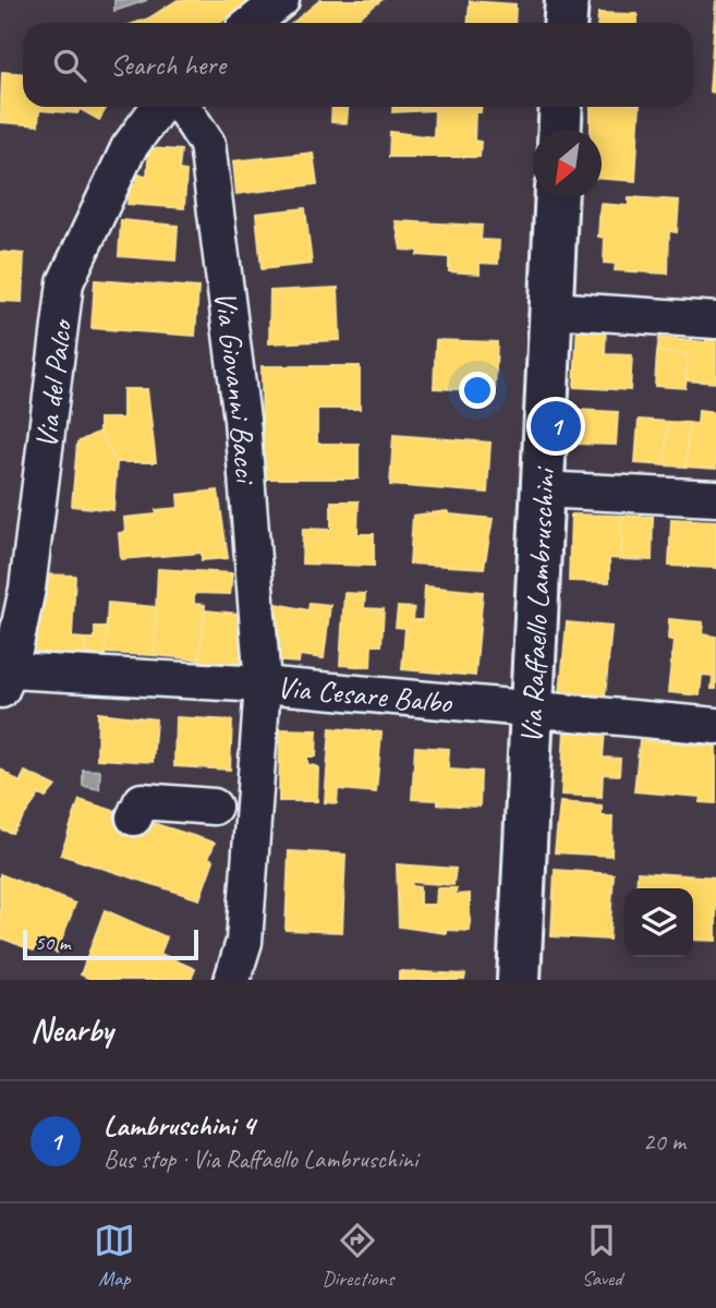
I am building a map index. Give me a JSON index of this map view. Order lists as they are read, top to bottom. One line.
{"streets":{"main road":["Via Raffaello Lambruschini"],"street":["Via del Palco","Via Giovanni Bacci","Via Cesare Balbo"]},"crossings":[["Via del Palco","Via Cesare Balbo"],["Via Giovanni Bacci","Via Cesare Balbo"],["Via Raffaello Lambruschini","Via Cesare Balbo"]],"scale_bar":"50 m","north":"bottom left","page":{"search":"Search here","pins":"1","scale":"50 m","heading":"Nearby","list":[{"mark":"1","name":"Lambruschini 4","note":"Bus stop · Via Raffaello Lambruschini","value":"20 m"}],"nav":["Map","Directions","Saved"]}}
